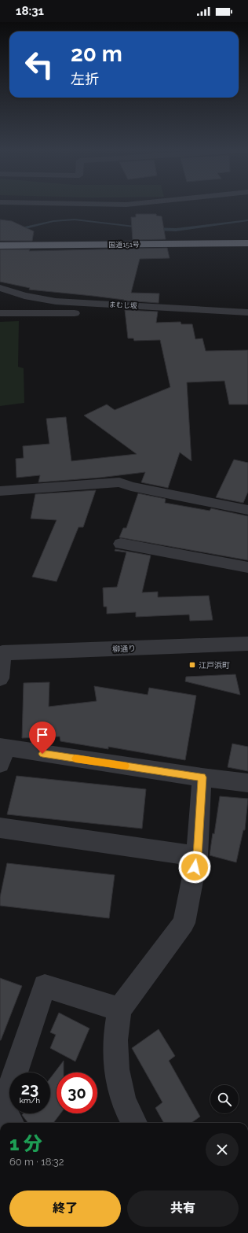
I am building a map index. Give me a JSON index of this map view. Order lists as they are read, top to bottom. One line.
{"streets":{"highway":["国道151号"],"street":["まむし坂","柳通り"]},"places":{"transit":["江戸浜町"]},"page":{"status":"18:31","turn":["20 m","左折"],"speed":"23 km/h","limit":"30","heading":["1 分","60 m · 18:32"],"buttons":["終了","共有"]}}
